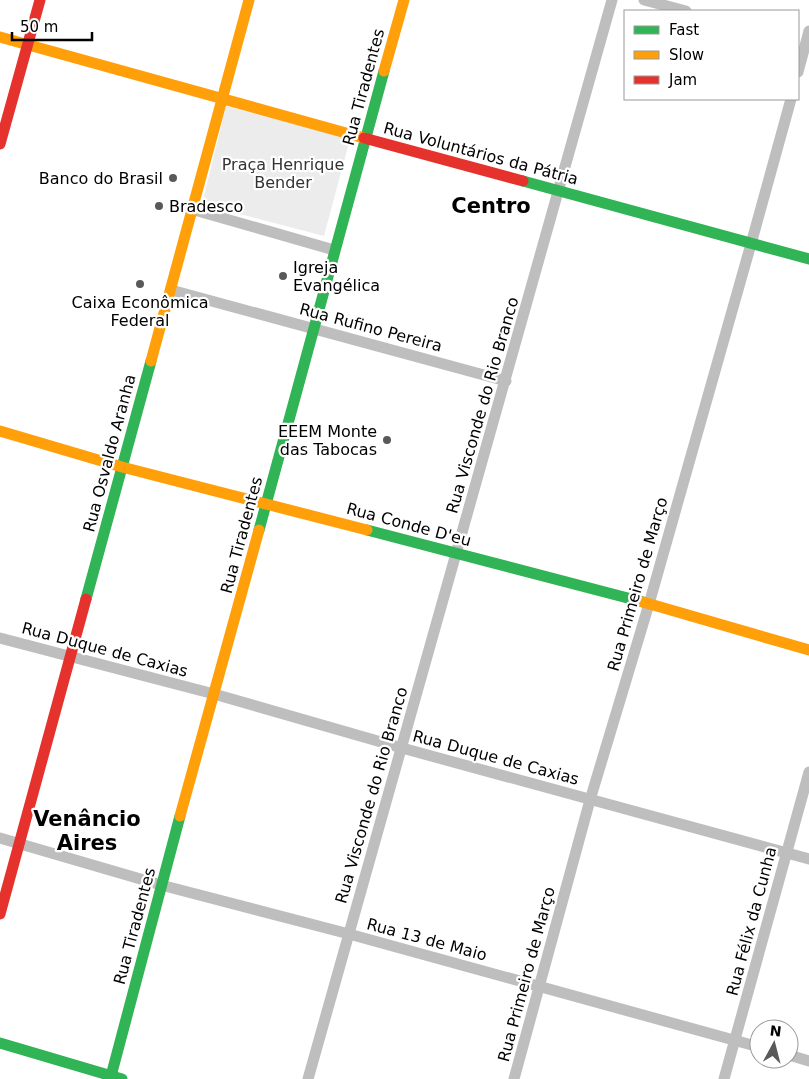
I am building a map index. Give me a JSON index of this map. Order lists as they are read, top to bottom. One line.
{"streets":{"main road":["Rua Tiradentes","Rua Voluntários da Pátria","Rua Osvaldo Aranha","Rua Conde D'eu"],"street":["Rua Rufino Pereira","Rua Visconde do Rio Branco","Rua Primeiro de Março","Rua Duque de Caxias","Rua Félix da Cunha","Rua 13 de Maio"]},"crossings":[["Rua Tiradentes","Rua Voluntários da Pátria"],["Rua Tiradentes","Rua Rufino Pereira"],["Rua Tiradentes","Rua Conde D'eu"],["Rua Tiradentes","Rua Duque de Caxias"],["Rua Tiradentes","Rua 13 de Maio"],["Rua Voluntários da Pátria","Rua Visconde do Rio Branco"],["Rua Voluntários da Pátria","Rua Osvaldo Aranha"],["Rua Voluntários da Pátria","Rua Primeiro de Março"],["Rua Rufino Pereira","Rua Visconde do Rio Branco"],["Rua Rufino Pereira","Rua Osvaldo Aranha"],["Rua Visconde do Rio Branco","Rua Conde D'eu"],["Rua Visconde do Rio Branco","Rua Duque de Caxias"],["Rua Visconde do Rio Branco","Rua 13 de Maio"],["Rua Osvaldo Aranha","Rua Conde D'eu"],["Rua Osvaldo Aranha","Rua Duque de Caxias"],["Rua Osvaldo Aranha","Rua 13 de Maio"],["Rua Conde D'eu","Rua Primeiro de Março"],["Rua Primeiro de Março","Rua Duque de Caxias"],["Rua Primeiro de Março","Rua 13 de Maio"],["Rua Duque de Caxias","Rua Félix da Cunha"],["Rua Félix da Cunha","Rua 13 de Maio"]],"districts":["Centro","Venâncio Aires"],"parks":["Praça Henrique Bender"],"places":["Banco do Brasil","Bradesco","Igreja Evangélica","Caixa Econômica Federal","EEEM Monte das Tabocas"],"legend":["Fast","Slow","Jam"],"scale_bar":"50 m","north":"top"}
